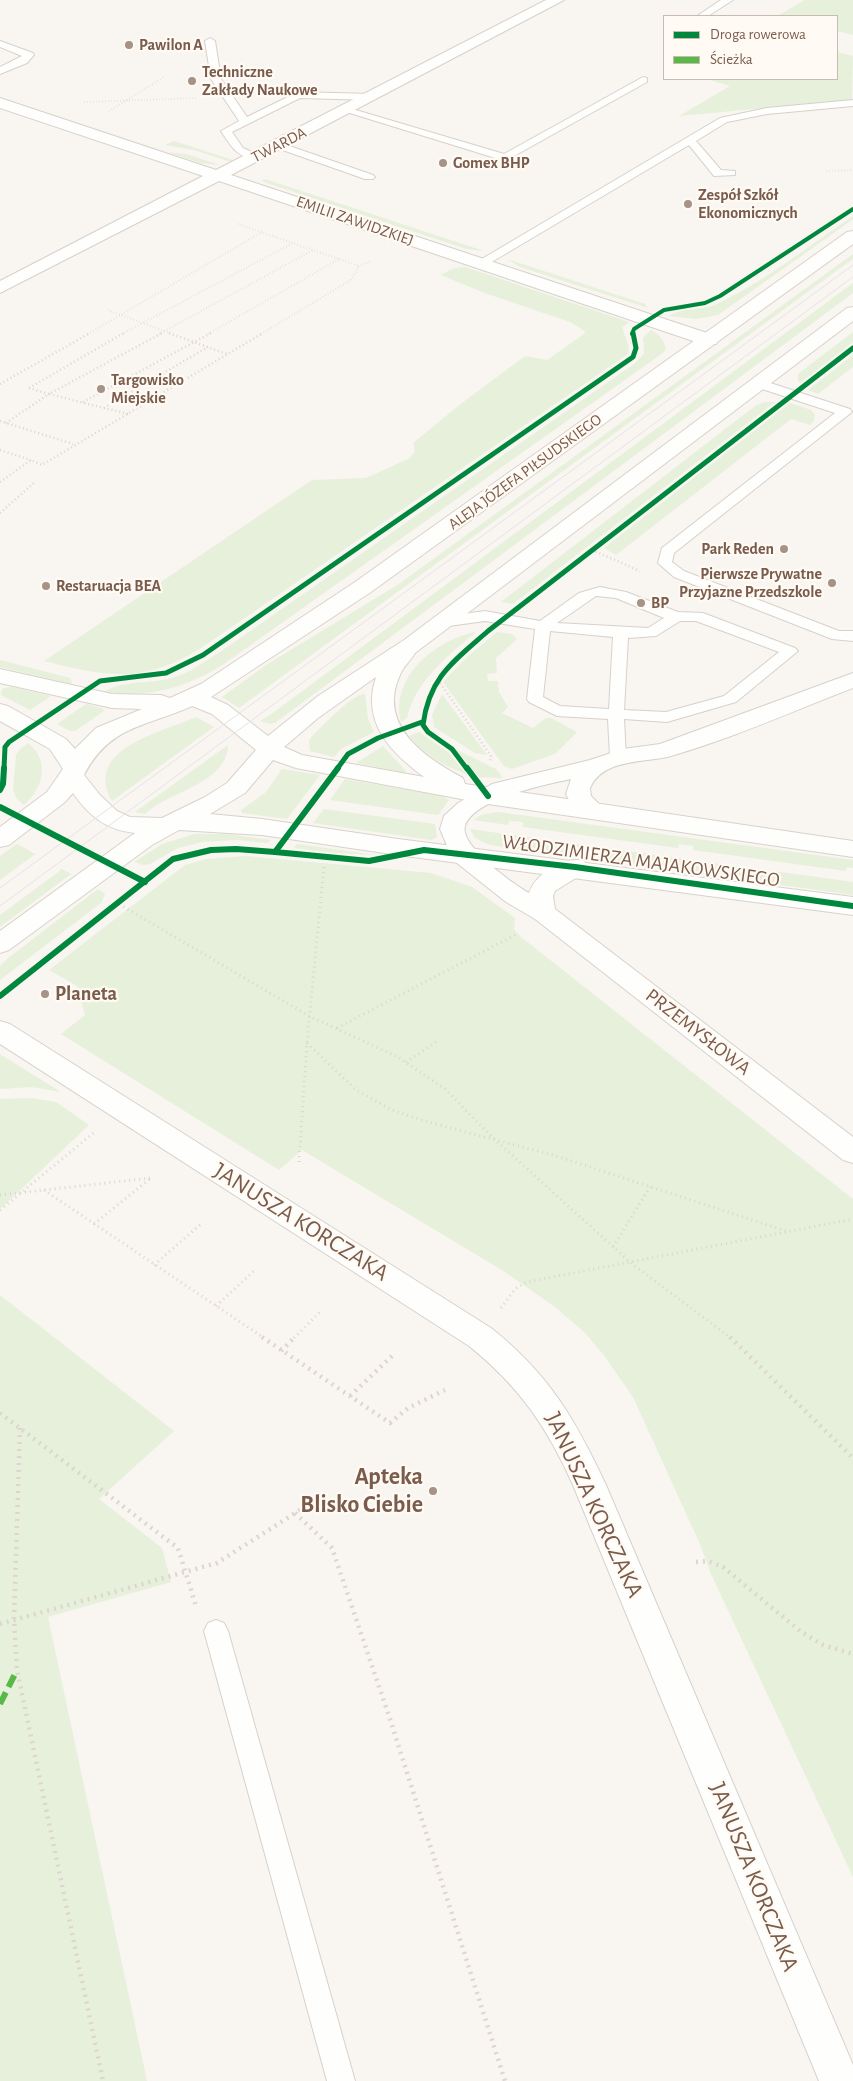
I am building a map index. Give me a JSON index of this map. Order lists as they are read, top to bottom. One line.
{"streets":{"street":["TWARDA","EMILII ZAWIDZKIEJ","ALEJA JÓZEFA PIŁSUDSKIEGO","WŁODZIMIERZA MAJAKOWSKIEGO","PRZEMYSŁOWA","JANUSZA KORCZAKA"]},"crossings":[["TWARDA","EMILII ZAWIDZKIEJ"],["EMILII ZAWIDZKIEJ","ALEJA JÓZEFA PIŁSUDSKIEGO"],["ALEJA JÓZEFA PIŁSUDSKIEGO","WŁODZIMIERZA MAJAKOWSKIEGO"],["WŁODZIMIERZA MAJAKOWSKIEGO","PRZEMYSŁOWA"]],"places":["Pawilon A","Techniczne Zakłady Naukowe","Gomex BHP","Zespół Szkół Ekonomicznych","Targowisko Miejskie","Park Reden","Pierwsze Prywatne Przyjazne Przedszkole","Restaruacja BEA","BP","Planeta","Apteka Blisko Ciebie"],"legend":["Droga rowerowa","Ścieżka"]}
